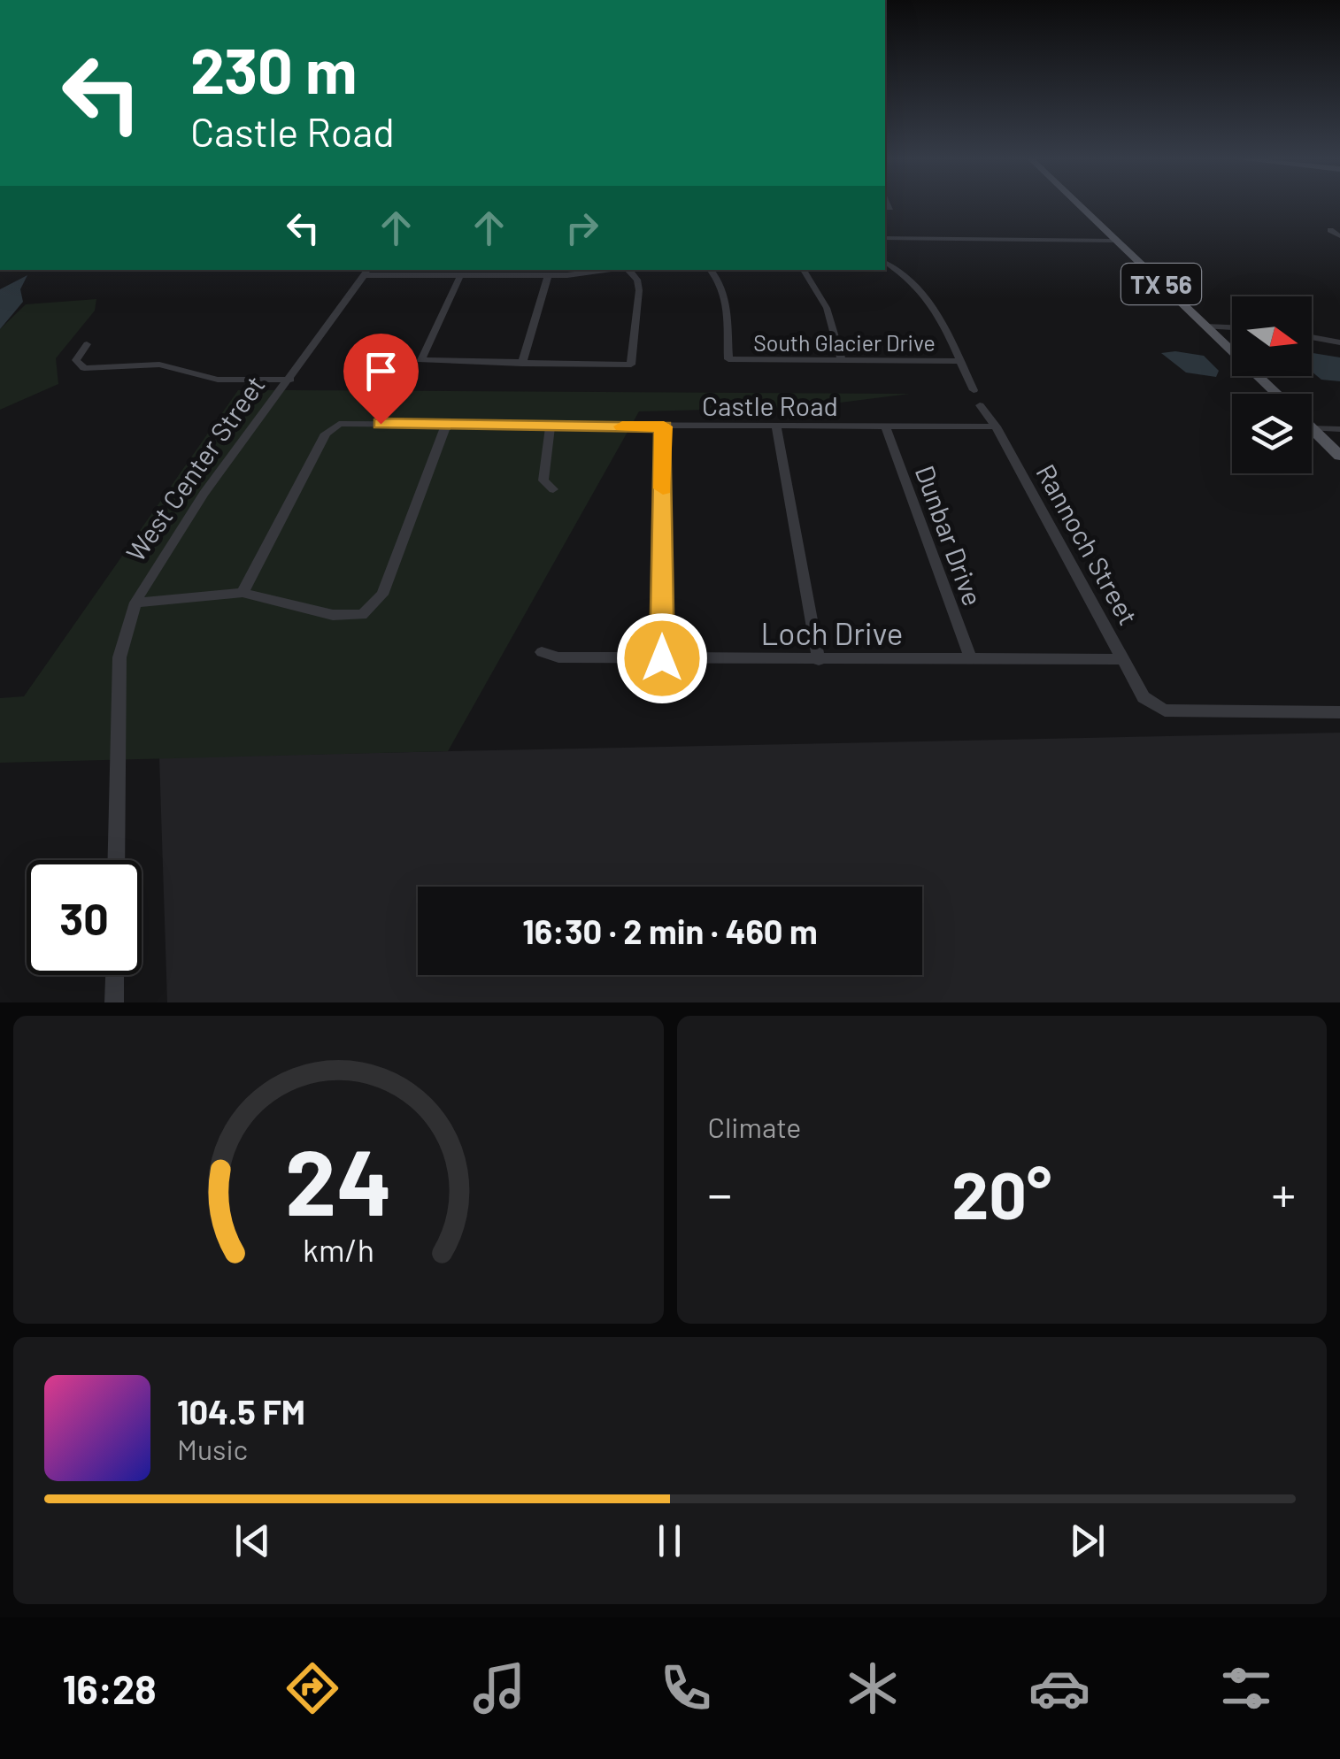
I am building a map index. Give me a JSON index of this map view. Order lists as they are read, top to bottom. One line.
{"streets":{"main road":["TX 56"],"street":["South Glacier Drive","Castle Road","West Center Street","Dunbar Drive","Rannoch Street","Loch Drive"]},"crossings":[["Castle Road","Dunbar Drive"],["Castle Road","Rannoch Street"],["Dunbar Drive","Loch Drive"],["Rannoch Street","Loch Drive"]],"north":"right","page":{"turn":["230 m","Castle Road"],"limit":"30","trip":"16:30 · 2 min · 460 m","tile":"Climate","heat":["−","20°","+"],"song":["104.5 FM","Music"],"tabs":"16:28","gauge":["24","km/h"]}}
